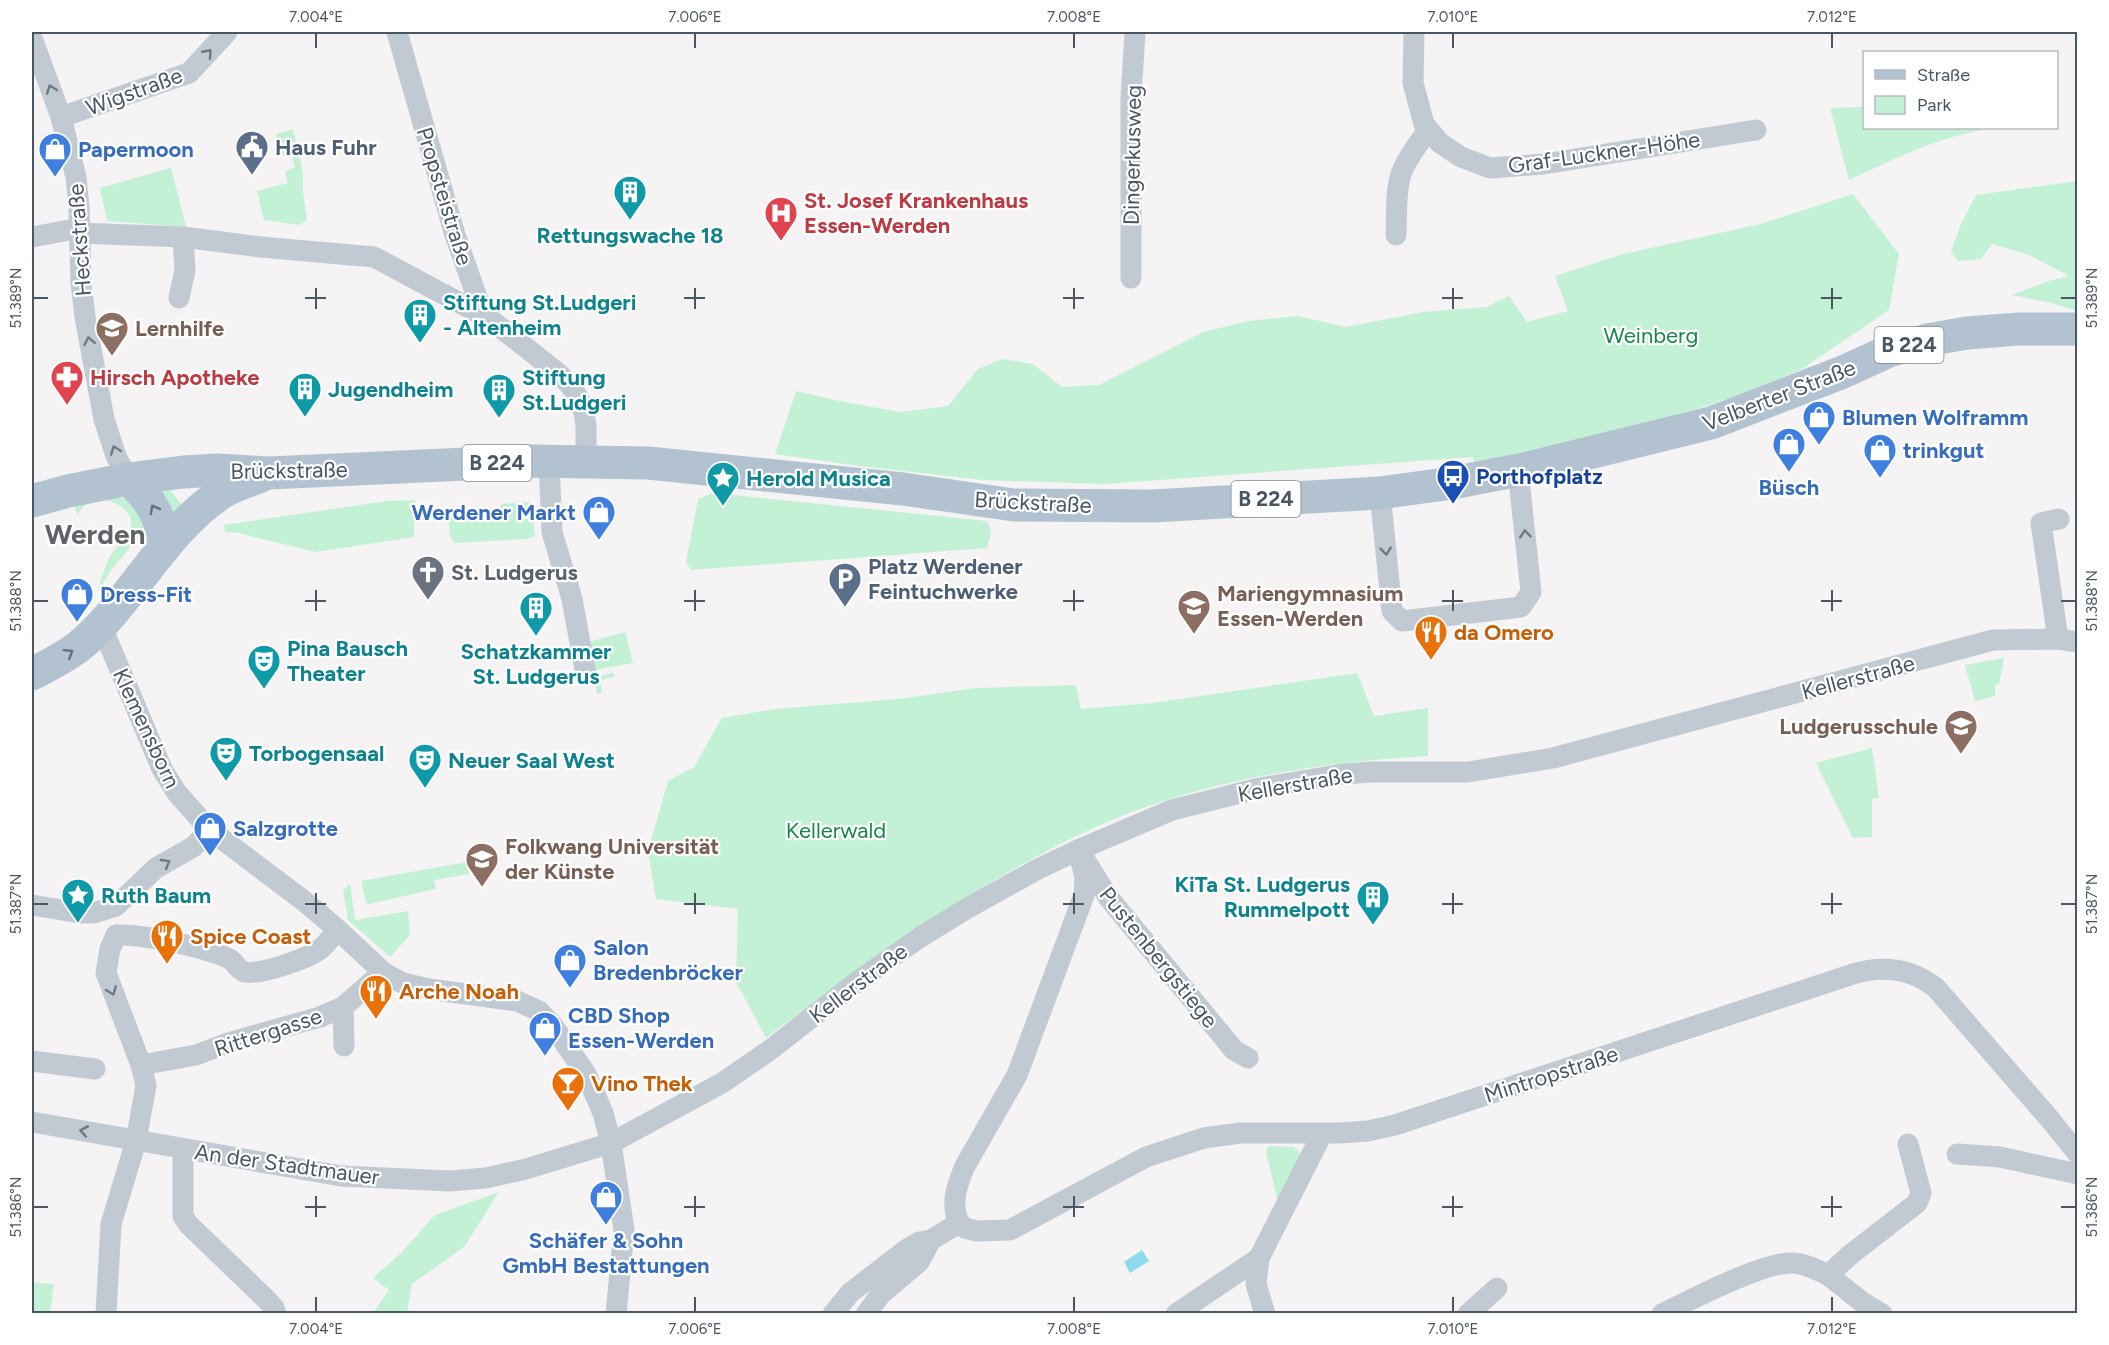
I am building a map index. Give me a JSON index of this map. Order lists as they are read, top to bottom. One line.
{"streets":{"main road":["B 224","Velberter Straße","Brückstraße"],"street":["Wigstraße","Graf-Luckner-Höhe","Dingerkusweg","Propsteistraße","Heckstraße","Kellerstraße","Klemensborn","Pustenbergstiege","Rittergasse","Mintropstraße","An der Stadtmauer"]},"crossings":[["Wigstraße","Heckstraße"],["Propsteistraße","Brückstraße"],["Heckstraße","Brückstraße"],["B 224","Brückstraße"],["B 224","Klemensborn"],["Velberter Straße","Brückstraße"],["Kellerstraße","Klemensborn"],["Kellerstraße","Pustenbergstiege"],["Kellerstraße","An der Stadtmauer"],["Klemensborn","Rittergasse"],["Klemensborn","An der Stadtmauer"]],"one_way":["Wigstraße","Heckstraße"],"districts":["Werden"],"parks":["Weinberg","Kellerwald"],"places":{"public building":["Haus Fuhr"],"shop":["Papermoon","Blumen Wolframm","Büsch","trinkgut","Werdener Markt","Dress-Fit","Salzgrotte","Salon Bredenbröcker","CBD Shop Essen-Werden","Schäfer & Sohn GmbH Bestattungen"],"building":["Rettungswache 18","Stiftung St.Ludgeri - Altenheim","Jugendheim","Stiftung St.Ludgeri","Schatzkammer St. Ludgerus","KiTa St. Ludgerus Rummelpott"],"hospital":["St. Josef Krankenhaus Essen-Werden"],"school or university":["Lernhilfe","Mariengymnasium Essen-Werden","Ludgerusschule","Folkwang Universität der Künste"],"pharmacy":["Hirsch Apotheke"],"bus stop":["Porthofplatz"],"place":["Herold Musica","Ruth Baum"],"church":["St. Ludgerus"],"parking":["Platz Werdener Feintuchwerke"],"restaurant":["da Omero","Spice Coast","Arche Noah"],"theatre":["Pina Bausch Theater","Torbogensaal","Neuer Saal West"],"bar":["Vino Thek"]},"legend":["Straße","Park"],"coordinates":["7.004°E","7.006°E","7.008°E","7.010°E","7.012°E","51.389°N","51.388°N","51.387°N","51.386°N"]}
